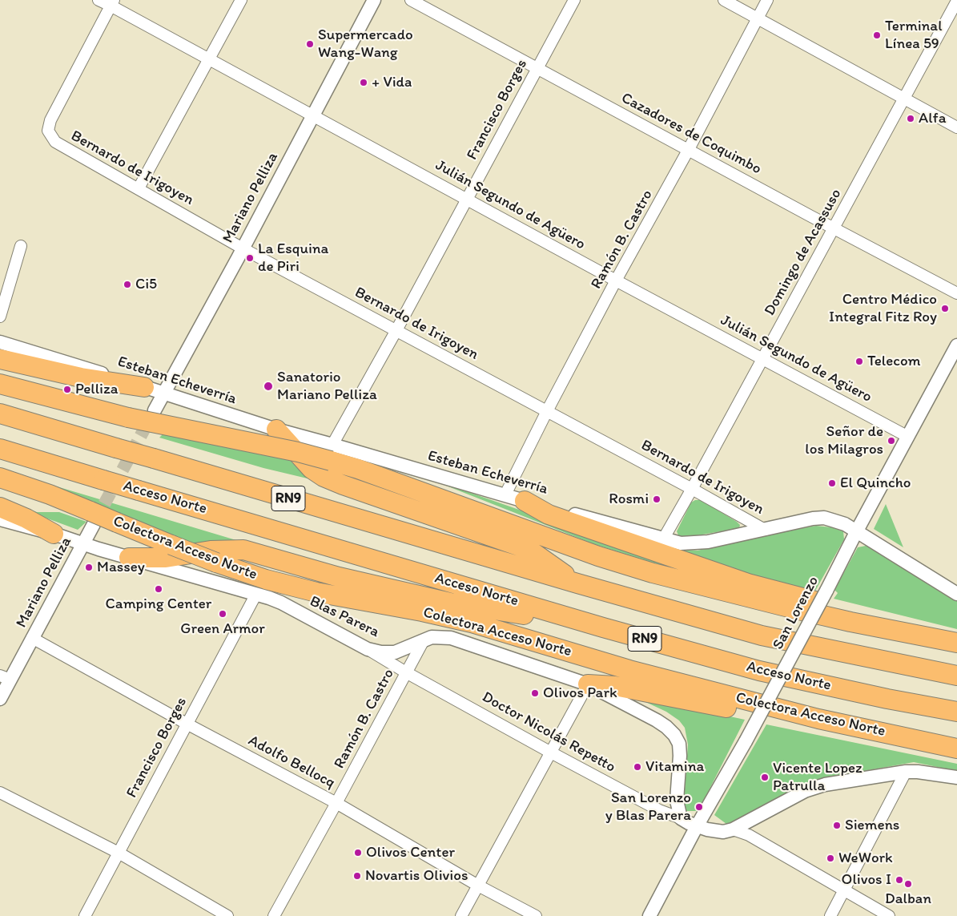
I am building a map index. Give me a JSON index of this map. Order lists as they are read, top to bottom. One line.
{"streets":{"highway":["Acceso Norte","RN9","Colectora Acceso Norte"],"street":["Francisco Borges","Cazadores de Coquimbo","Bernardo de Irigoyen","Mariano Pelliza","Julián Segundo de Agüero","Ramón B. Castro","Domingo de Acassuso","Esteban Echeverría","San Lorenzo","Blas Parera","Doctor Nicolás Repetto","Adolfo Bellocq"]},"crossings":[["Francisco Borges","Cazadores de Coquimbo"],["Francisco Borges","Bernardo de Irigoyen"],["Francisco Borges","Julián Segundo de Agüero"],["Francisco Borges","Esteban Echeverría"],["Francisco Borges","Blas Parera"],["Francisco Borges","Adolfo Bellocq"],["Cazadores de Coquimbo","Ramón B. Castro"],["Cazadores de Coquimbo","Domingo de Acassuso"],["Bernardo de Irigoyen","Mariano Pelliza"],["Bernardo de Irigoyen","Julián Segundo de Agüero"],["Bernardo de Irigoyen","Ramón B. Castro"],["Bernardo de Irigoyen","Domingo de Acassuso"],["Bernardo de Irigoyen","Esteban Echeverría"],["Mariano Pelliza","Julián Segundo de Agüero"],["Mariano Pelliza","Esteban Echeverría"],["Mariano Pelliza","Colectora Acceso Norte"],["Mariano Pelliza","Blas Parera"],["Mariano Pelliza","Adolfo Bellocq"],["Julián Segundo de Agüero","Ramón B. Castro"],["Julián Segundo de Agüero","Domingo de Acassuso"],["Julián Segundo de Agüero","San Lorenzo"],["Ramón B. Castro","Esteban Echeverría"],["Ramón B. Castro","Blas Parera"],["Ramón B. Castro","Doctor Nicolás Repetto"],["Ramón B. Castro","Adolfo Bellocq"],["Domingo de Acassuso","Esteban Echeverría"],["Esteban Echeverría","San Lorenzo"],["San Lorenzo","Doctor Nicolás Repetto"],["Blas Parera","Doctor Nicolás Repetto"]],"places":["Terminal Línea 59","Supermercado Wang-Wang","+ Vida","Alfa","La Esquina de Piri","Ci5","Centro Médico Integral Fitz Roy","Telecom","Sanatorio Mariano Pelliza","Pelliza","Señor de los Milagros","El Quincho","Rosmi","Massey","Camping Center","Green Armor","Olivos Park","Vitamina","Vicente Lopez Patrulla","San Lorenzo y Blas Parera","Siemens","Olivos Center","WeWork","Novartis Olivios","Olivos I","Dalban"]}
